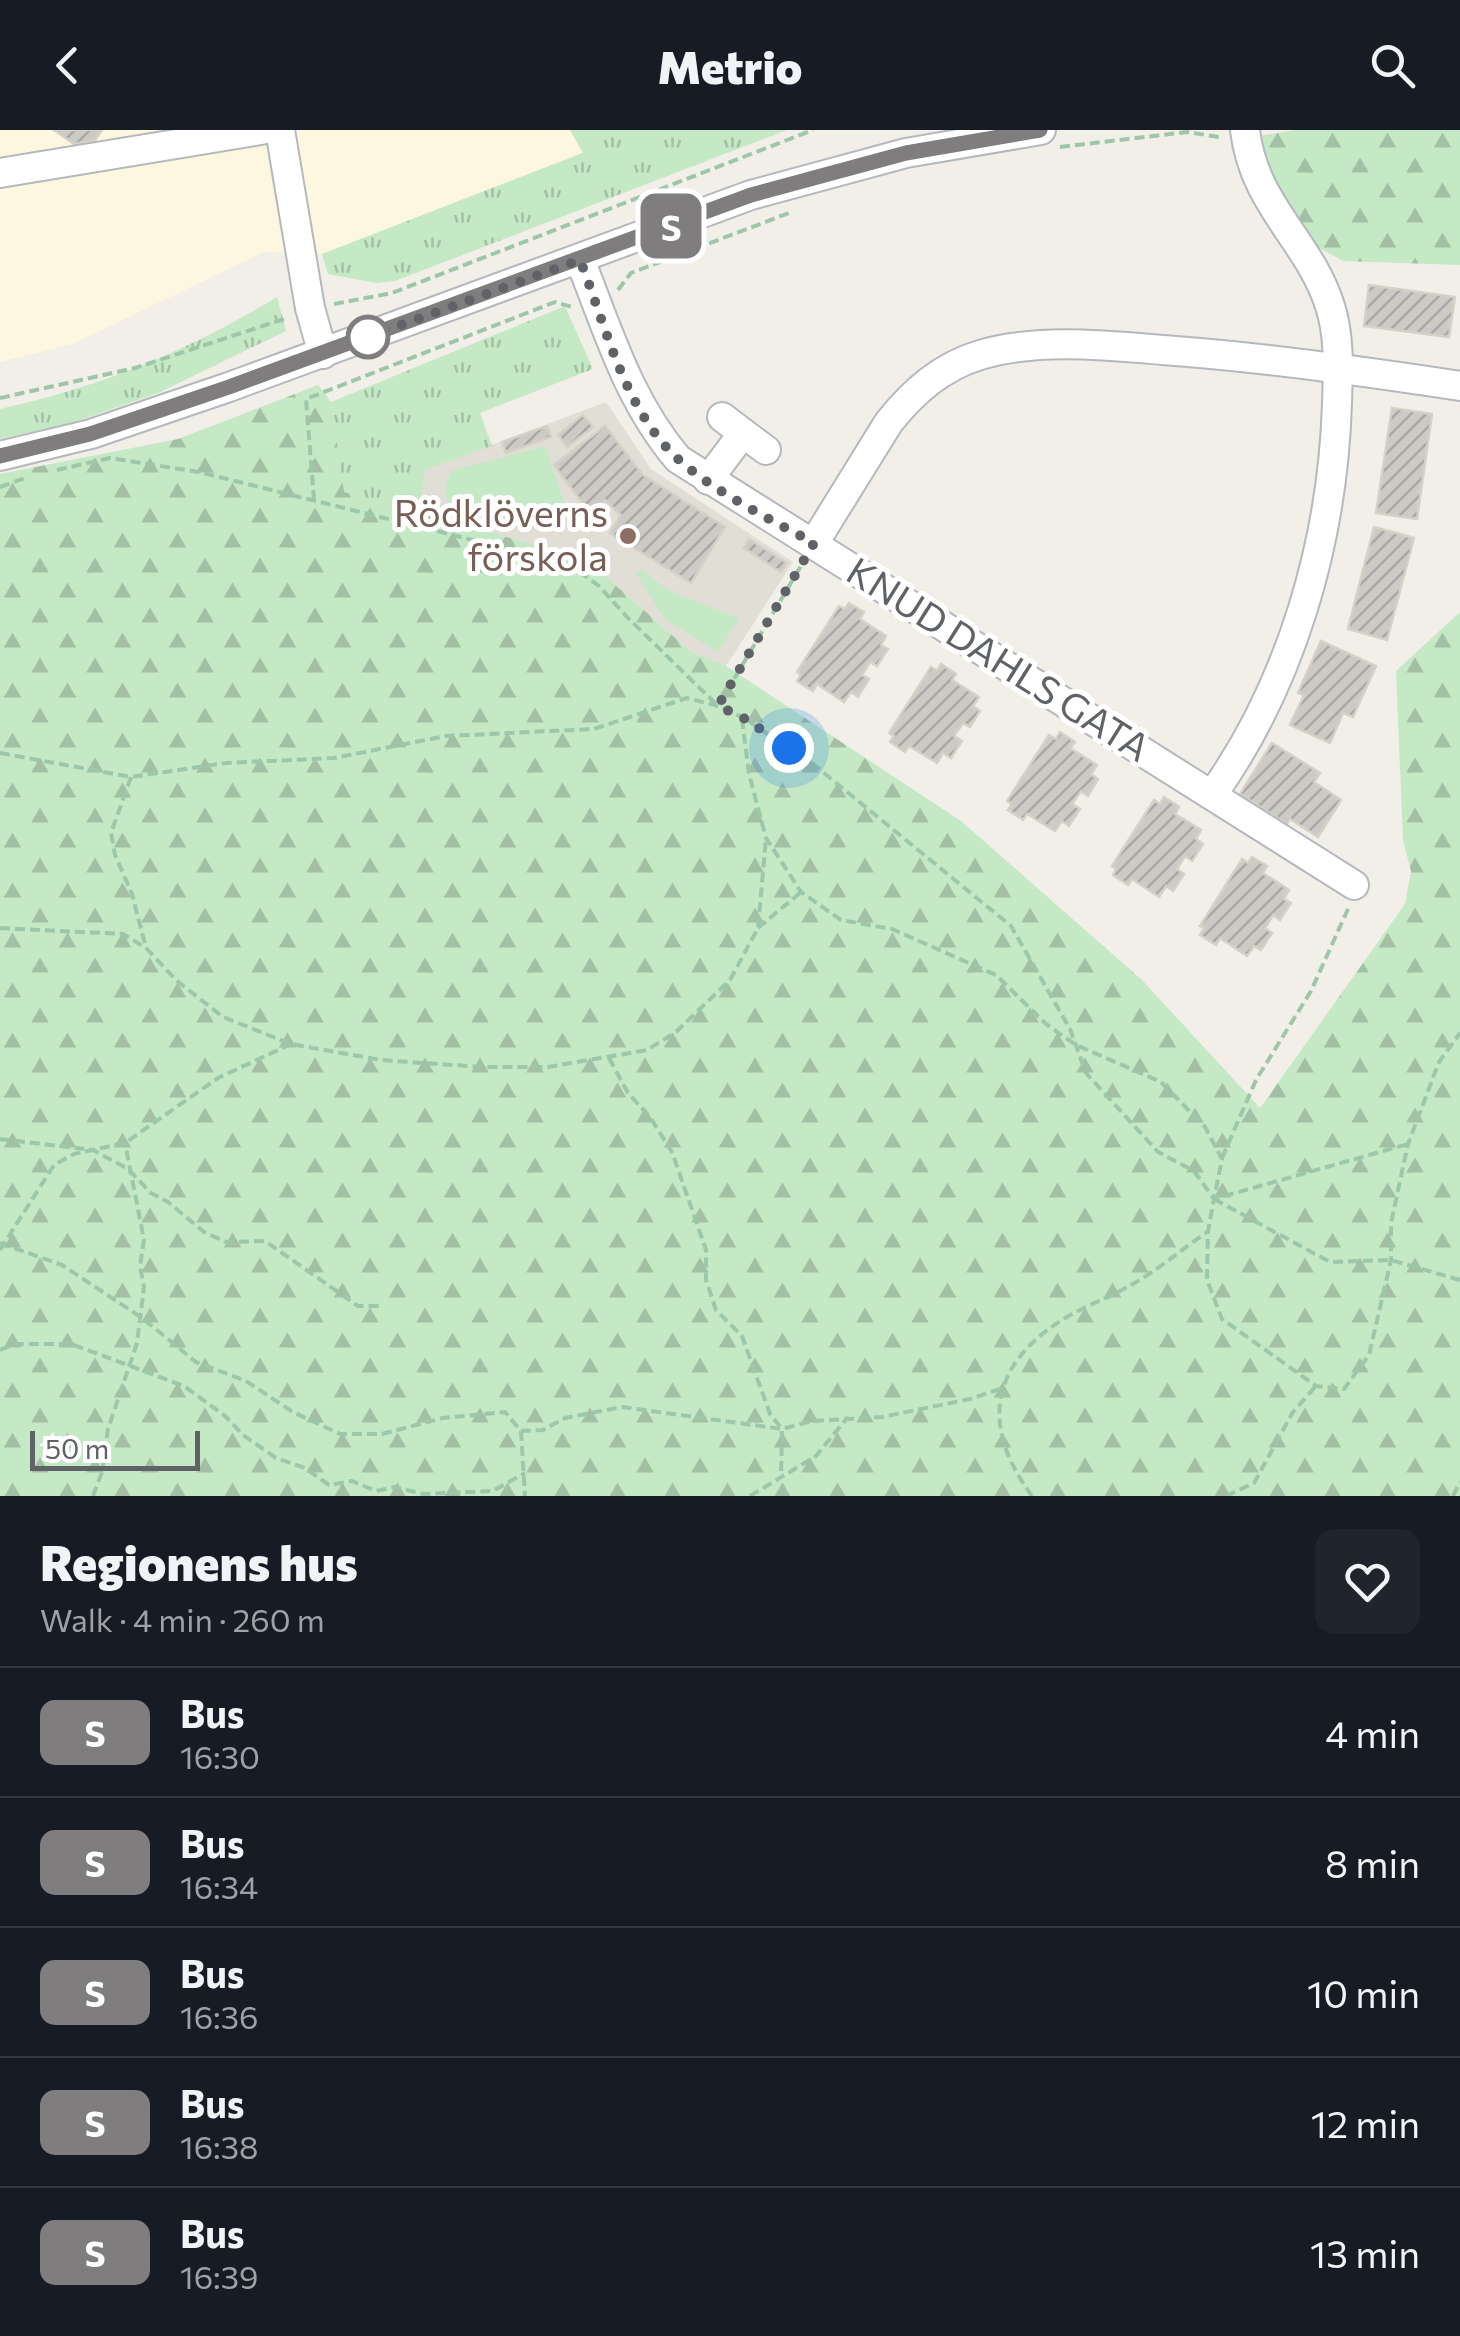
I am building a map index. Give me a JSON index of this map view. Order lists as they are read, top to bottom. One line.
{"streets":{"street":["KNUD DAHLS GATA"]},"places":["Rödklöverns förskola"],"lines":["bus line S"],"scale_bar":"50 m","page":{"header":"Metrio","on_map":"S","scale":"50 m","heading":["Regionens hus","Walk · 4 min · 260 m"],"list":[{"mark":"S","name":"Bus","note":"16:30","value":"4 min"},{"mark":"S","name":"Bus","note":"16:34","value":"8 min"},{"mark":"S","name":"Bus","note":"16:36","value":"10 min"},{"mark":"S","name":"Bus","note":"16:38","value":"12 min"},{"mark":"S","name":"Bus","note":"16:39","value":"13 min"}]}}
